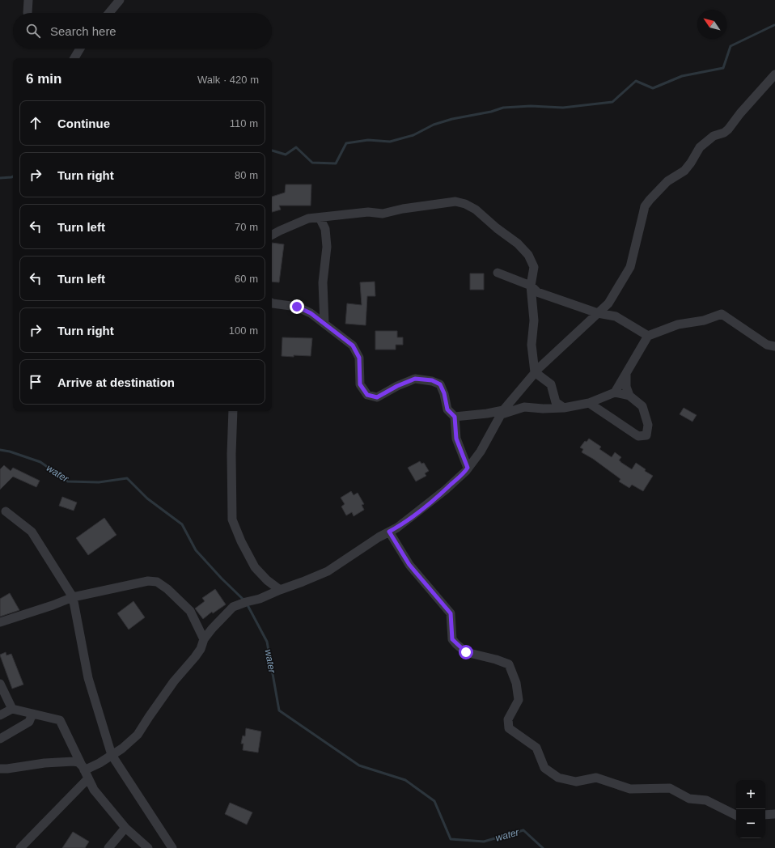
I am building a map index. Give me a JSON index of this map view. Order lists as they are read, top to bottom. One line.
{"water":["water"],"north":"top left","page":{"search":"Search here","heading":["6 min","Walk · 420 m"],"list":[["Continue","110 m"],["Turn right","80 m"],["Turn left","70 m"],["Turn left","60 m"],["Turn right","100 m"],"Arrive at destination"],"map_buttons":["+","−"]}}
